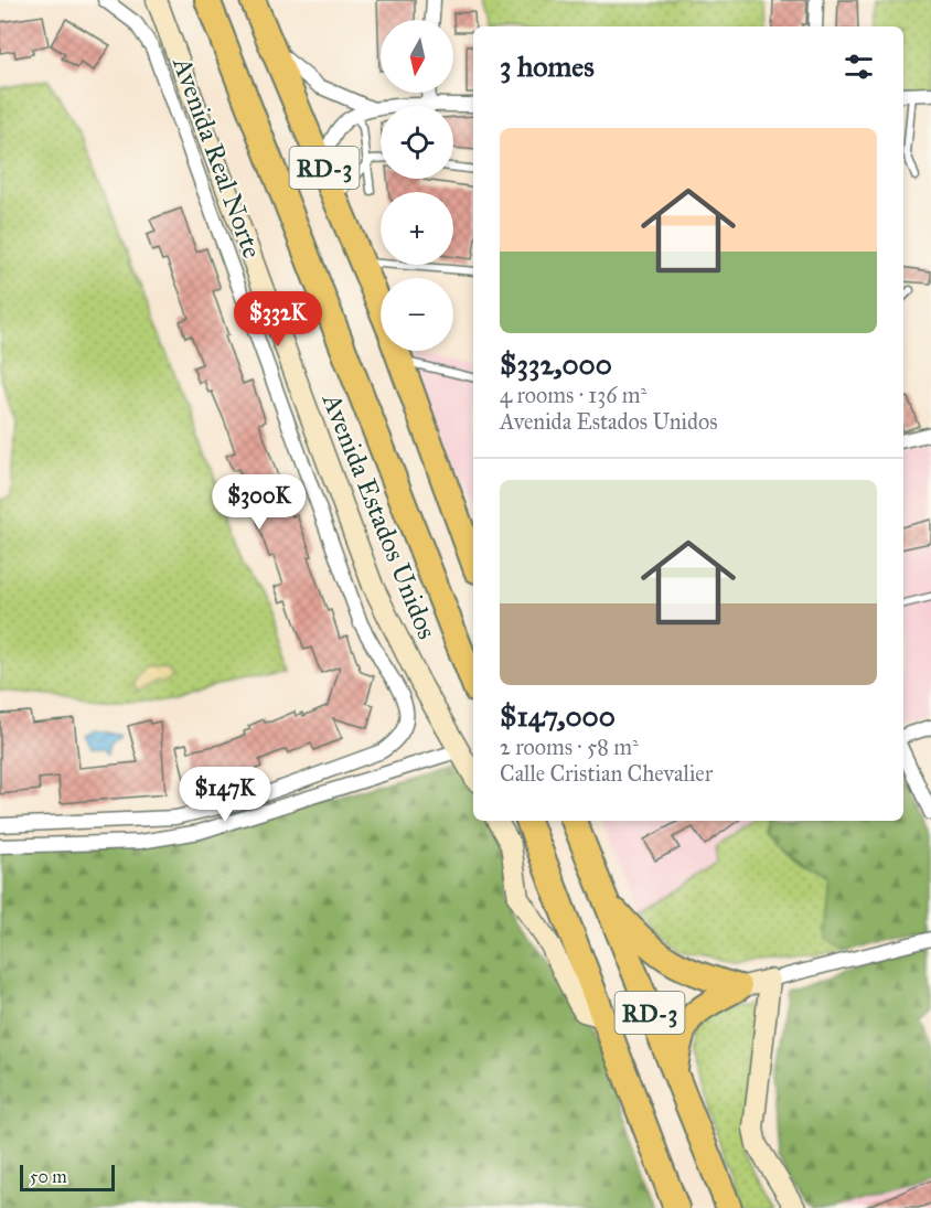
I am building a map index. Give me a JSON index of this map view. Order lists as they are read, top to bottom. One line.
{"streets":{"highway":["RD-3"],"street":["Avenida Real Norte","Avenida Estados Unidos"]},"scale_bar":"50 m","north":"bottom","page":{"map_buttons":["+","−"],"heading":"3 homes","list":[{"name":"$332,000","note":"4 rooms · 136 m² · Avenida Estados Unidos"},{"name":"$147,000","note":"2 rooms · 58 m² · Calle Cristian Chevalier"}],"price":["$332K","$300K","$147K"],"scale":"50 m"}}
